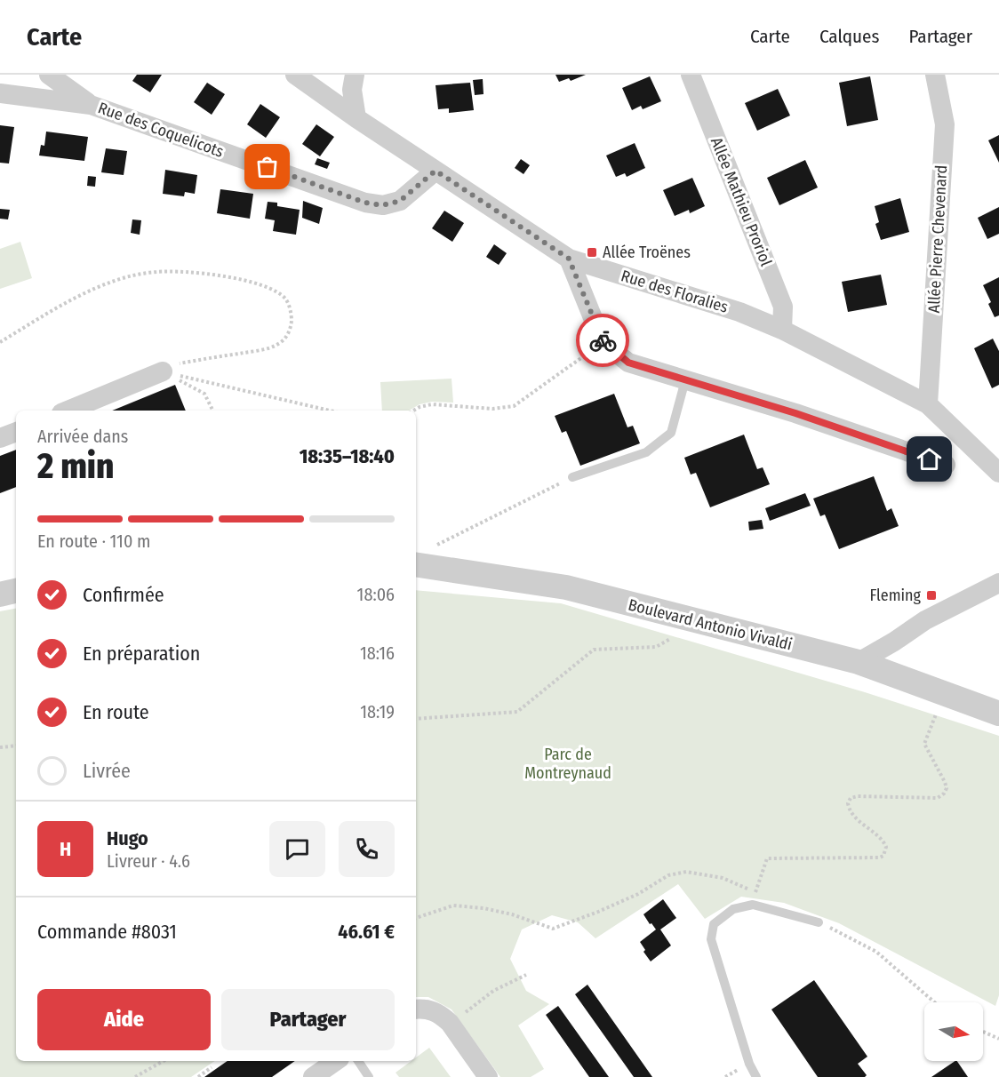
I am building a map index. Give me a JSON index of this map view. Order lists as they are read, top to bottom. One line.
{"streets":{"street":["Rue des Coquelicots","Allée Mathieu Proriol","Allée Pierre Chevenard","Rue des Floralies","Boulevard Antonio Vivaldi"]},"crossings":[["Rue des Coquelicots","Rue des Floralies"],["Allée Mathieu Proriol","Rue des Floralies"],["Allée Pierre Chevenard","Rue des Floralies"]],"parks":["Parc de Montreynaud"],"places":{"transit":["Allée Troënes","Fleming"]},"north":"right","page":{"header":"Carte","nav":["Carte","Calques","Partager"],"heading":["2 min","Arrivée dans","18:35–18:40"],"panel":["Hugo","Livreur · 4.6","Commande #8031","46.61 €"],"bar":"En route · 110 m","list":[["Confirmée","18:06"],["En préparation","18:16"],["En route","18:19"],"Livrée"],"round":"H","buttons":["Aide","Partager"]}}
